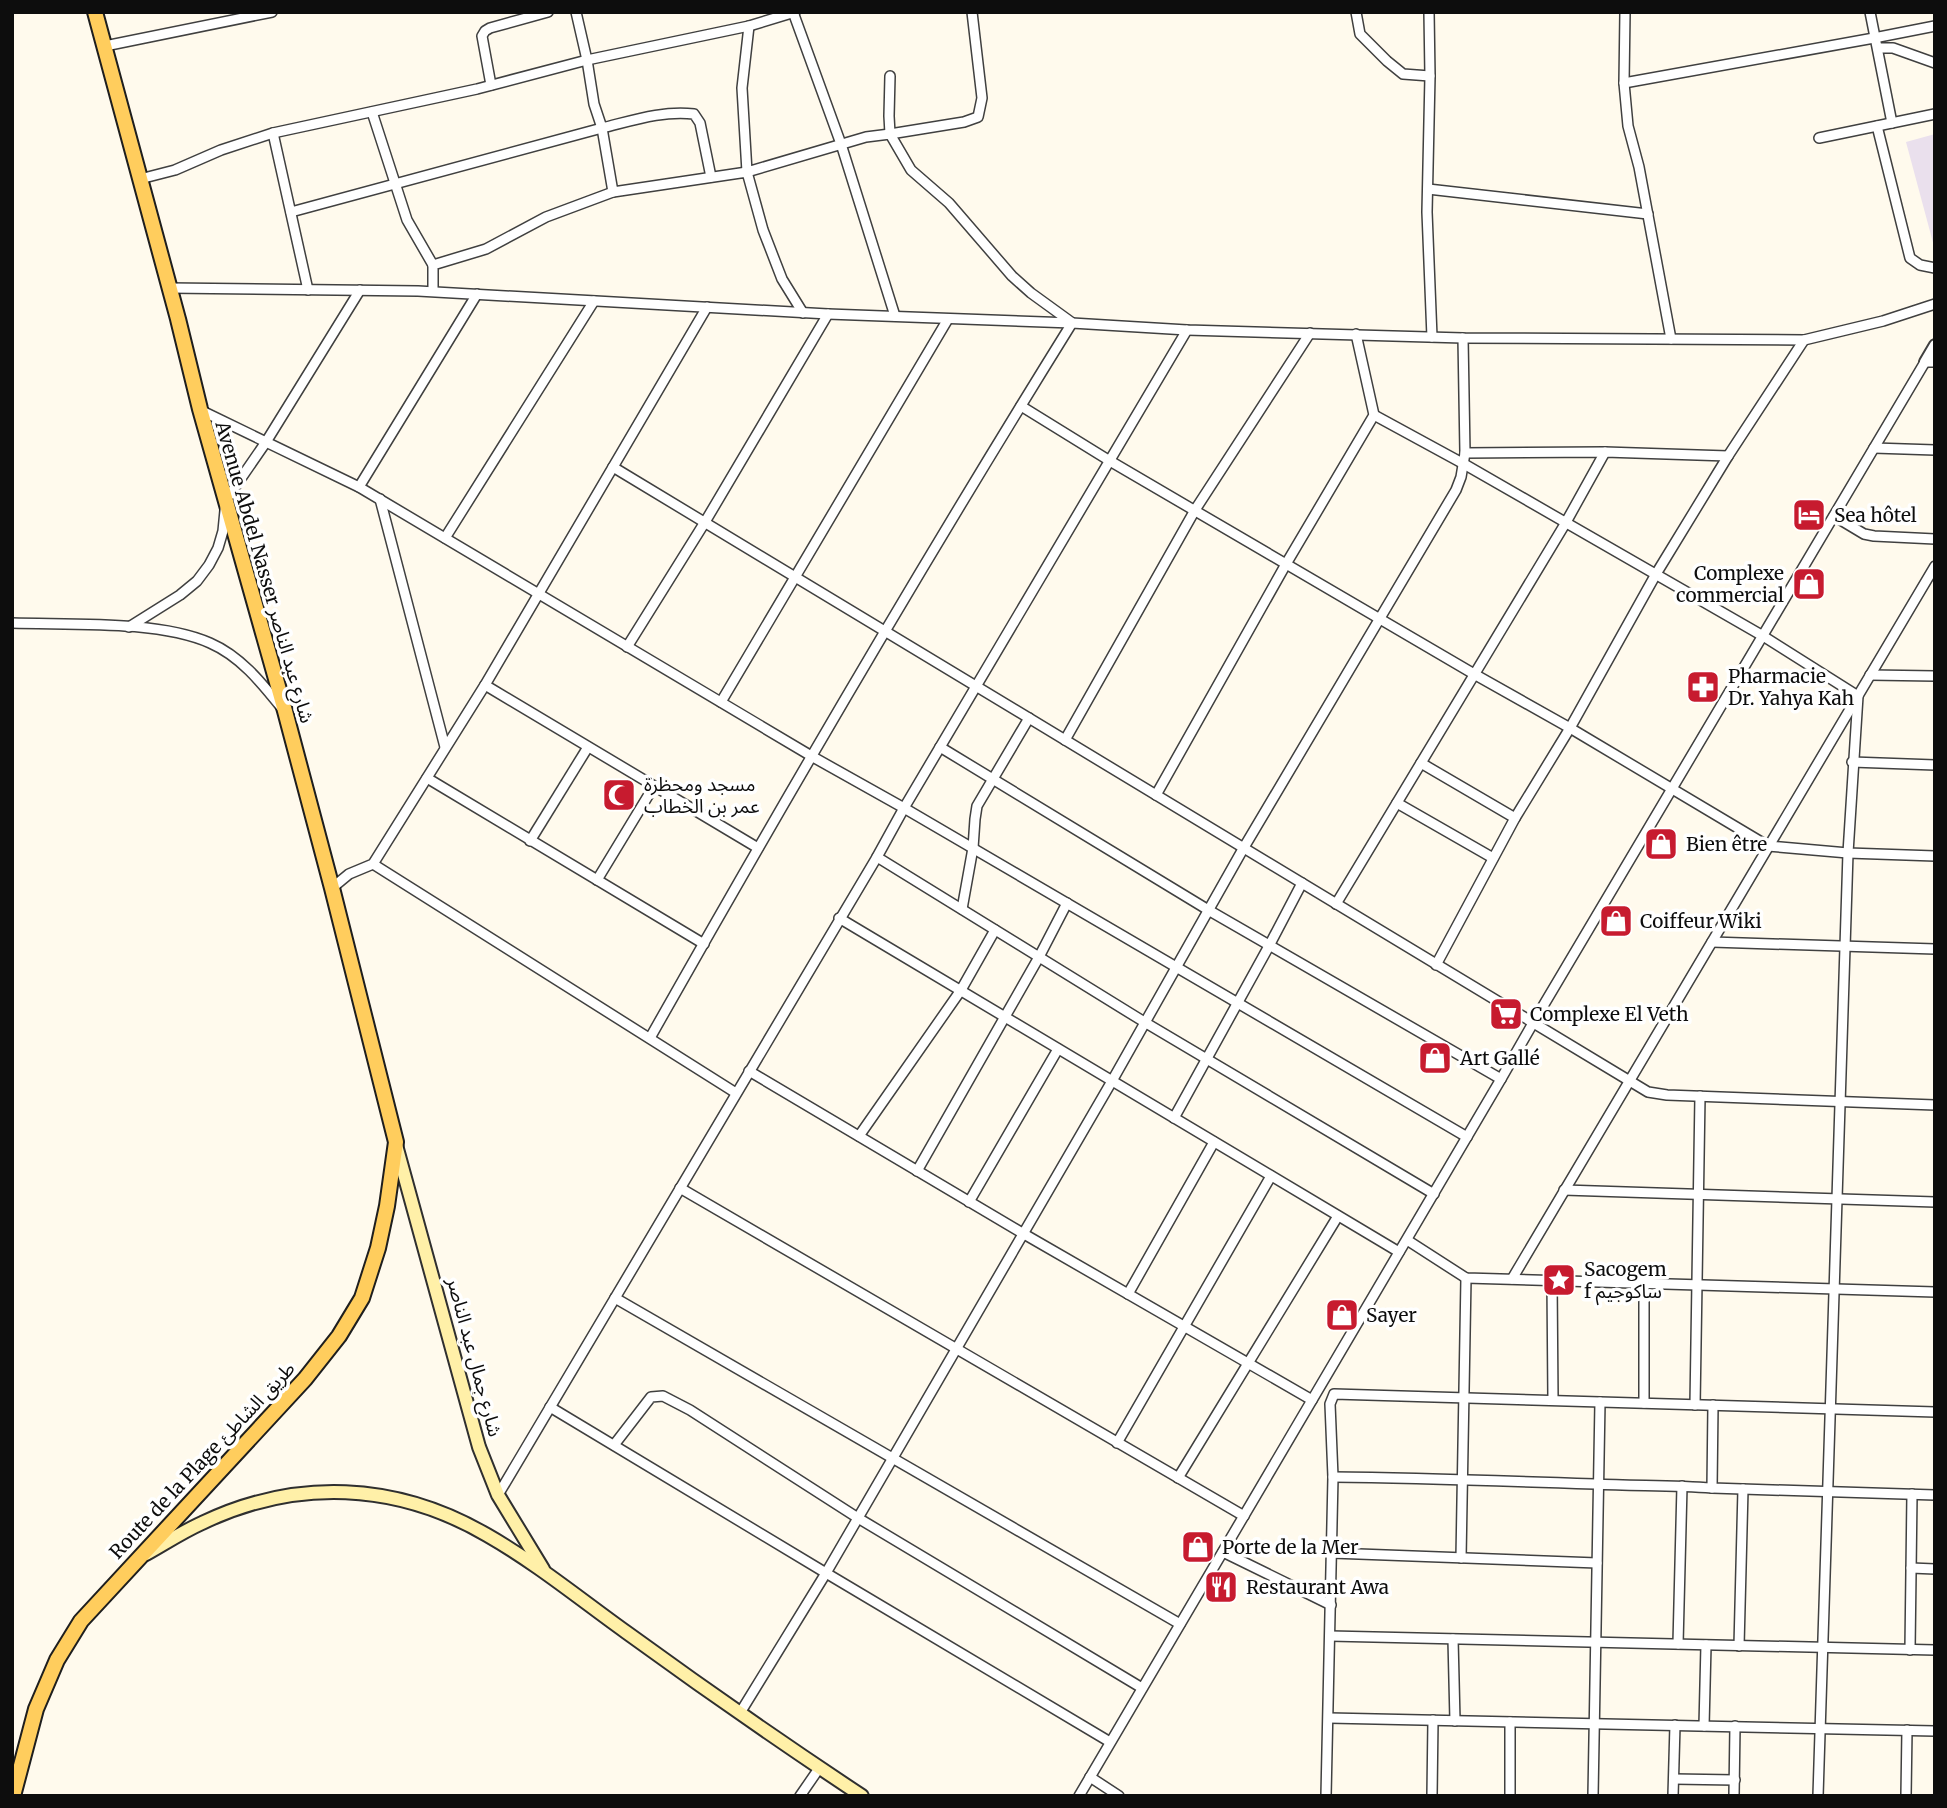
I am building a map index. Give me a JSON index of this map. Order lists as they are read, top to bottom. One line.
{"streets":{"main road":["Avenue Abdel Nasser شارع عبد الناصر","شارع جمال عبد الناصر","Route de la Plage طريق الشاطئ"]},"crossings":[["Avenue Abdel Nasser شارع عبد الناصر","شارع جمال عبد الناصر"],["Avenue Abdel Nasser شارع عبد الناصر","Route de la Plage طريق الشاطئ"],["شارع جمال عبد الناصر","Route de la Plage طريق الشاطئ"]],"places":{"hotel":["Sea hôtel"],"shop":["Complexe commercial","Bien être","Coiffeur Wiki","Art Gallé","Sayer","Porte de la Mer"],"pharmacy":["Pharmacie Dr. Yahya Kah"],"mosque":["مسجد ومحظرة عمر بن الخطاب"],"supermarket":["Complexe El Veth"],"place":["Sacogem f ساكوجيم"],"restaurant":["Restaurant Awa"]}}
